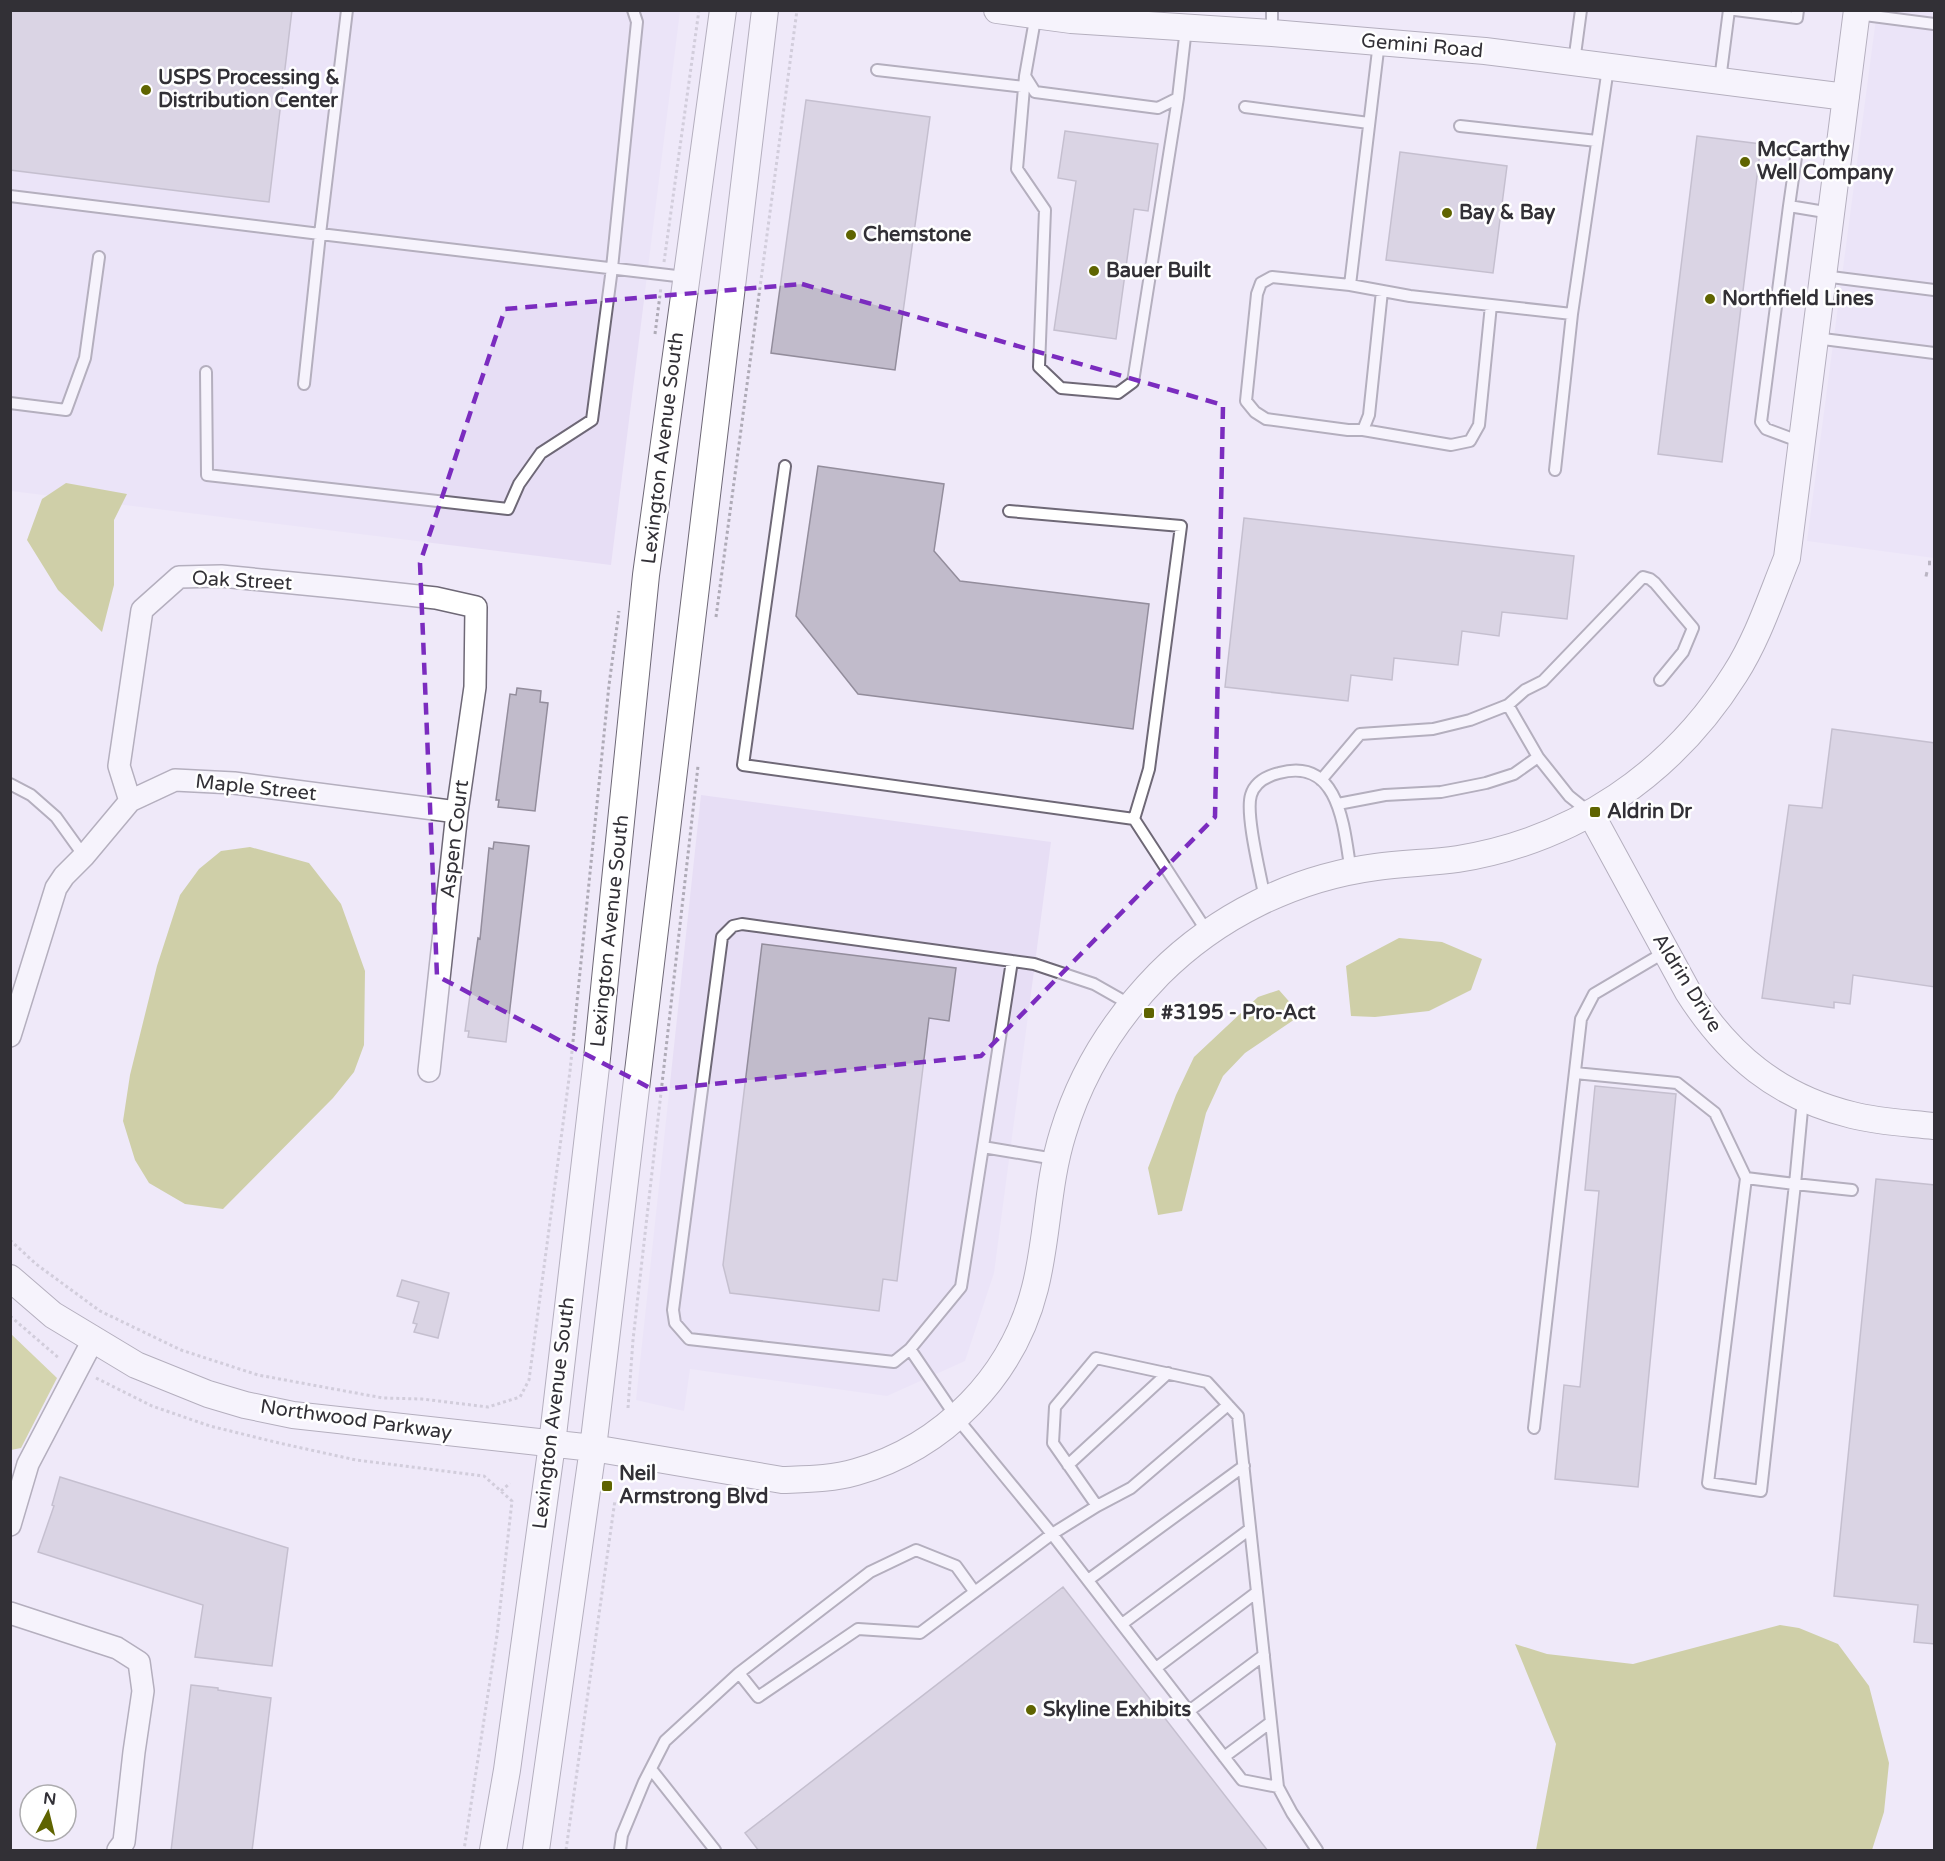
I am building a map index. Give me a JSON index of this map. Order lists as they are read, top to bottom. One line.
{"streets":{"street":["Gemini Road","Lexington Avenue South","Oak Street","Maple Street","Aspen Court","Aldrin Drive","Northwood Parkway"]},"crossings":[["Gemini Road","Northwood Parkway"],["Lexington Avenue South","Northwood Parkway"],["Oak Street","Maple Street"],["Oak Street","Aspen Court"],["Maple Street","Aspen Court"],["Aldrin Drive","Northwood Parkway"]],"places":{"other":["USPS Processing & Distribution Center","McCarthy Well Company","Bay & Bay","Chemstone","Bauer Built","Northfield Lines","Skyline Exhibits"],"transit":["Aldrin Dr","#3195 - Pro-Act","Neil Armstrong Blvd"]},"north":"top"}
